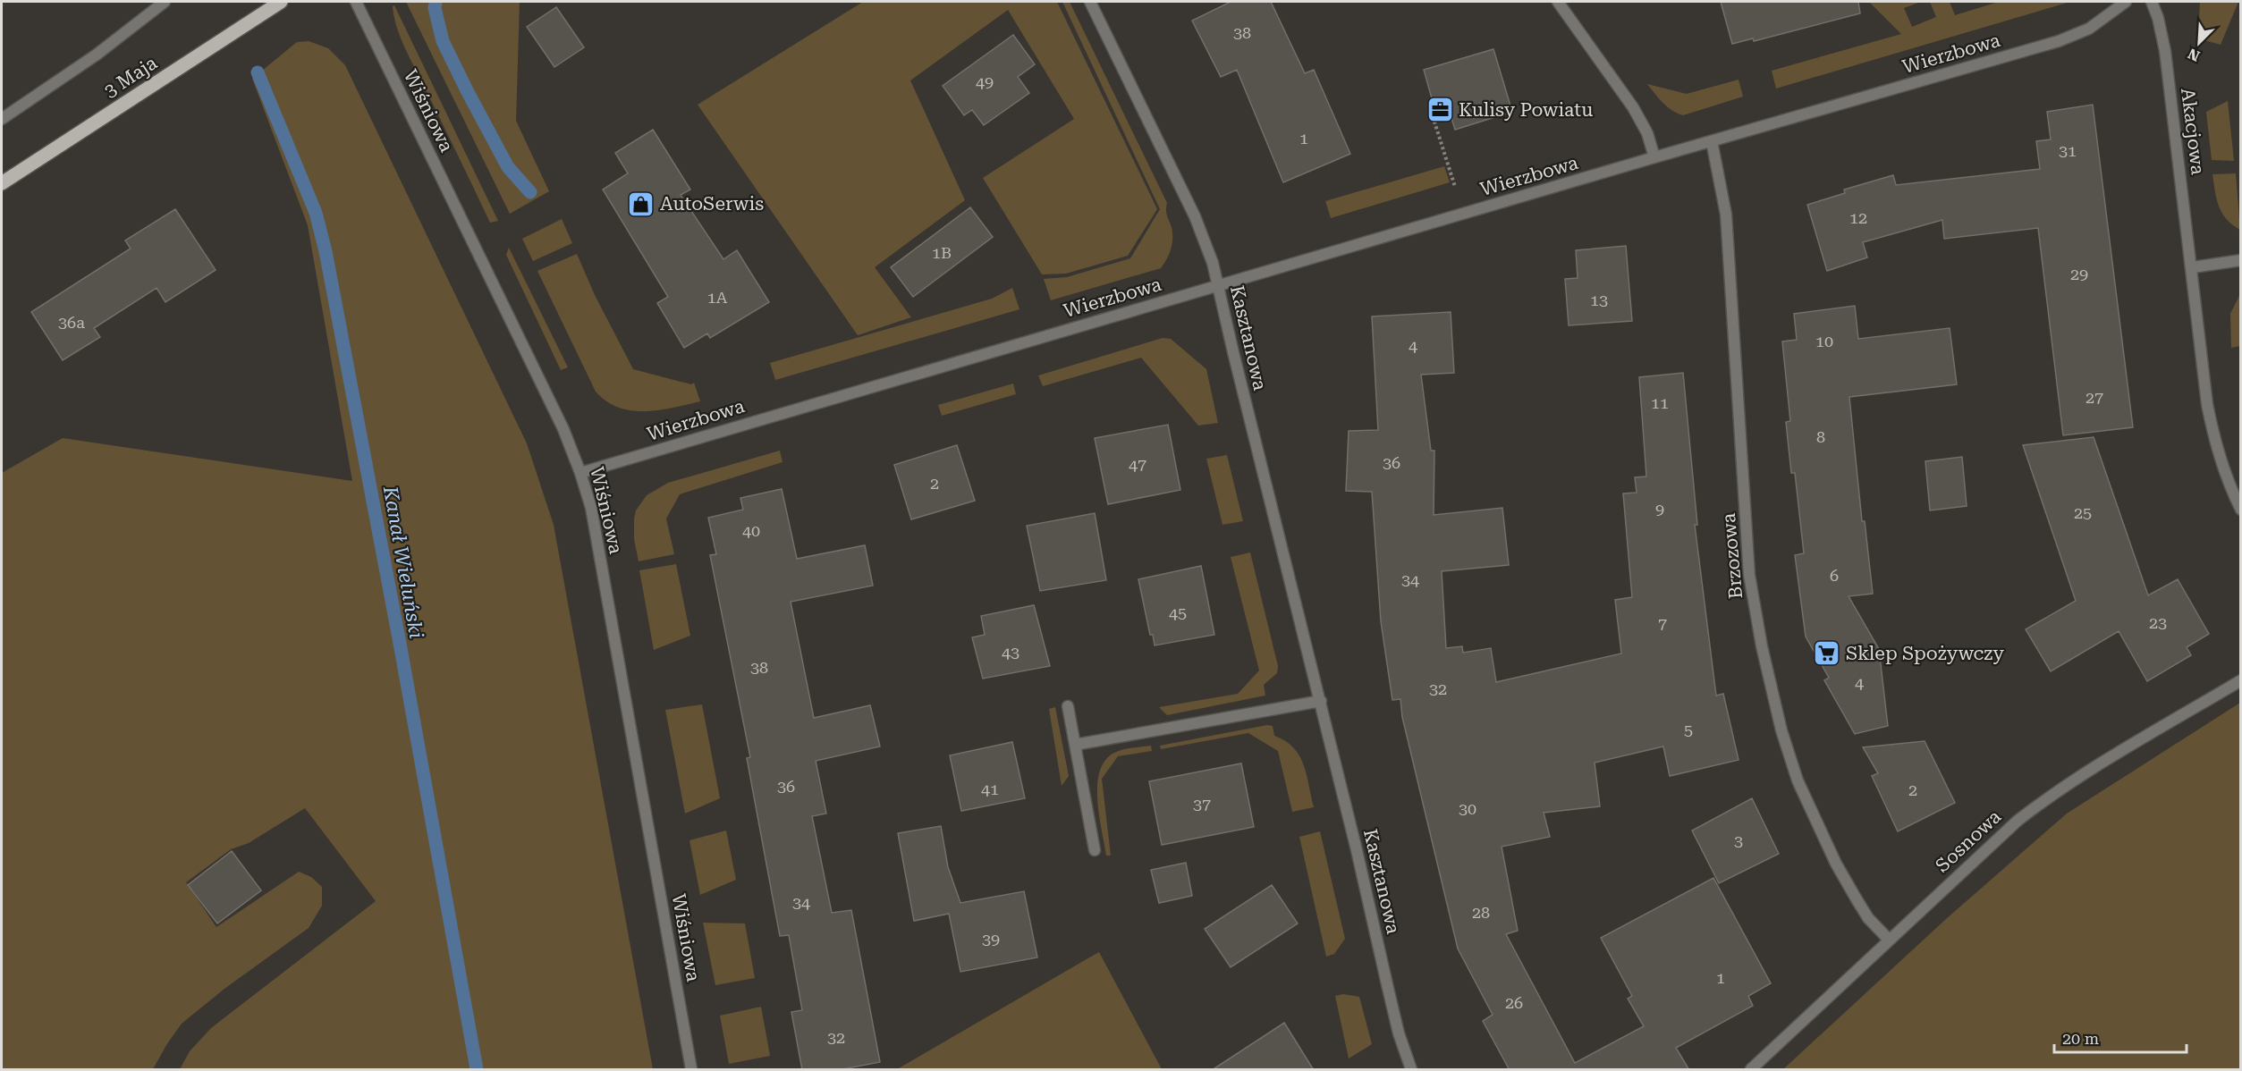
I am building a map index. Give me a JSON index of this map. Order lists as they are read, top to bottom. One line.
{"streets":{"main road":["3 Maja"],"street":["Wierzbowa","Wiśniowa","Akacjowa","Kasztanowa","Brzozowa","Sosnowa"]},"crossings":[["Wierzbowa","Wiśniowa"],["Wierzbowa","Kasztanowa"],["Wierzbowa","Brzozowa"],["Brzozowa","Sosnowa"]],"water":["Kanał Wieluński"],"places":{"office":["Kulisy Powiatu"],"shop":["AutoSerwis"],"supermarket":["Sklep Spożywczy"]},"house_numbers":["38","49","1","31","12","1B","29","1A","13","36a","10","4","27","11","8","36","47","2","9","25","40","6","34","45","23","7","43","38","4","32","5","36","41","2","37","30","3","34","28","39","1","26","32"],"scale_bar":"20 m","north":"bottom left"}
